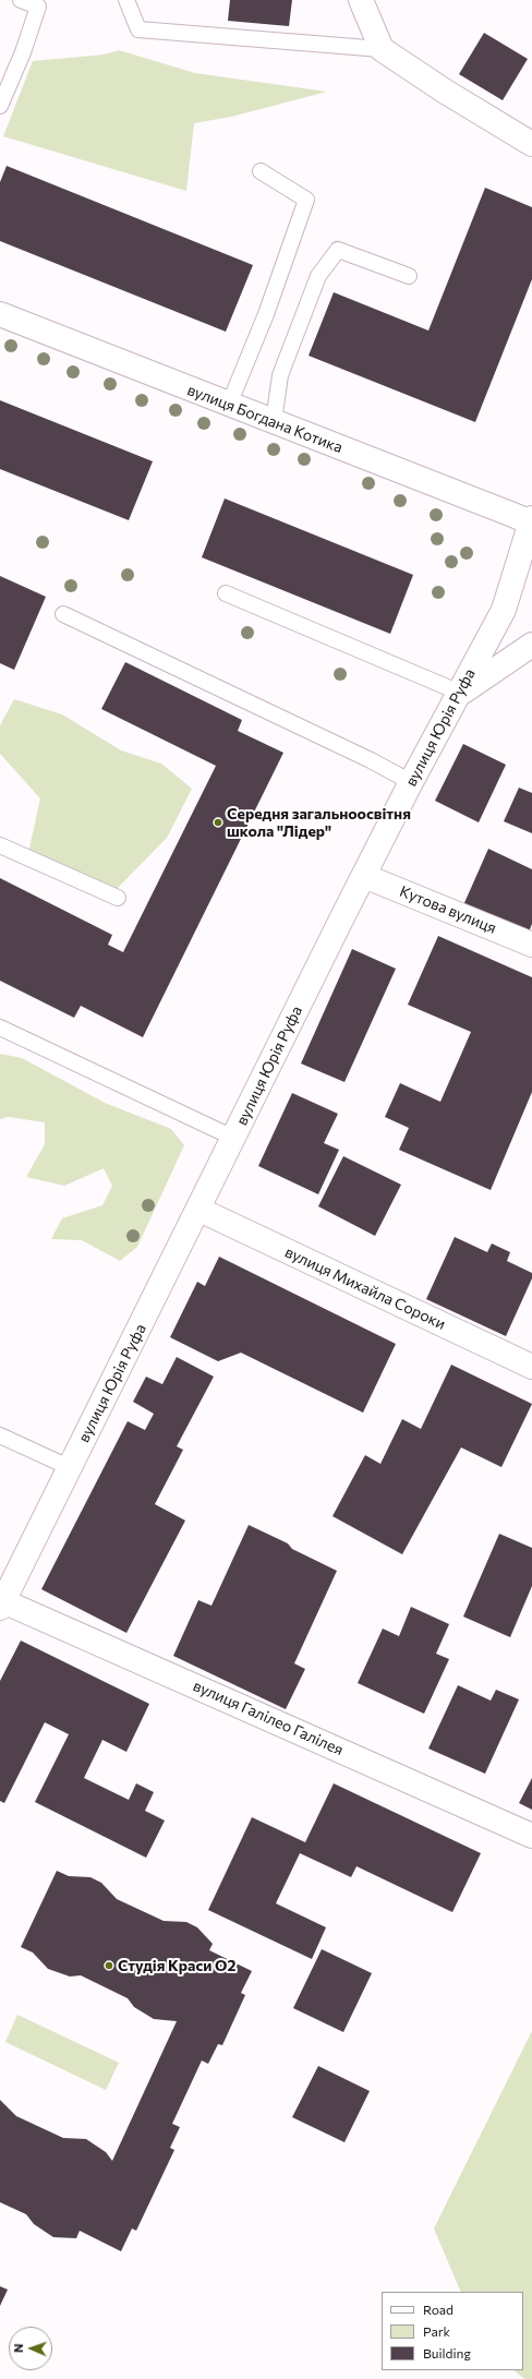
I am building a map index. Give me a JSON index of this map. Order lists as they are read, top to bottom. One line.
{"streets":{"street":["вулиця Богдана Котика","вулиця Юрія Руфа","Кутова вулиця","вулиця Михайла Сороки","вулиця Галілео Галілея"]},"crossings":[["вулиця Богдана Котика","вулиця Юрія Руфа"],["вулиця Юрія Руфа","Кутова вулиця"],["вулиця Юрія Руфа","вулиця Михайла Сороки"],["вулиця Юрія Руфа","вулиця Галілео Галілея"]],"places":["Середня загальноосвітня школа \"Лідер\"","Студія Краси O2"],"legend":["Road","Park","Building"],"north":"left"}
